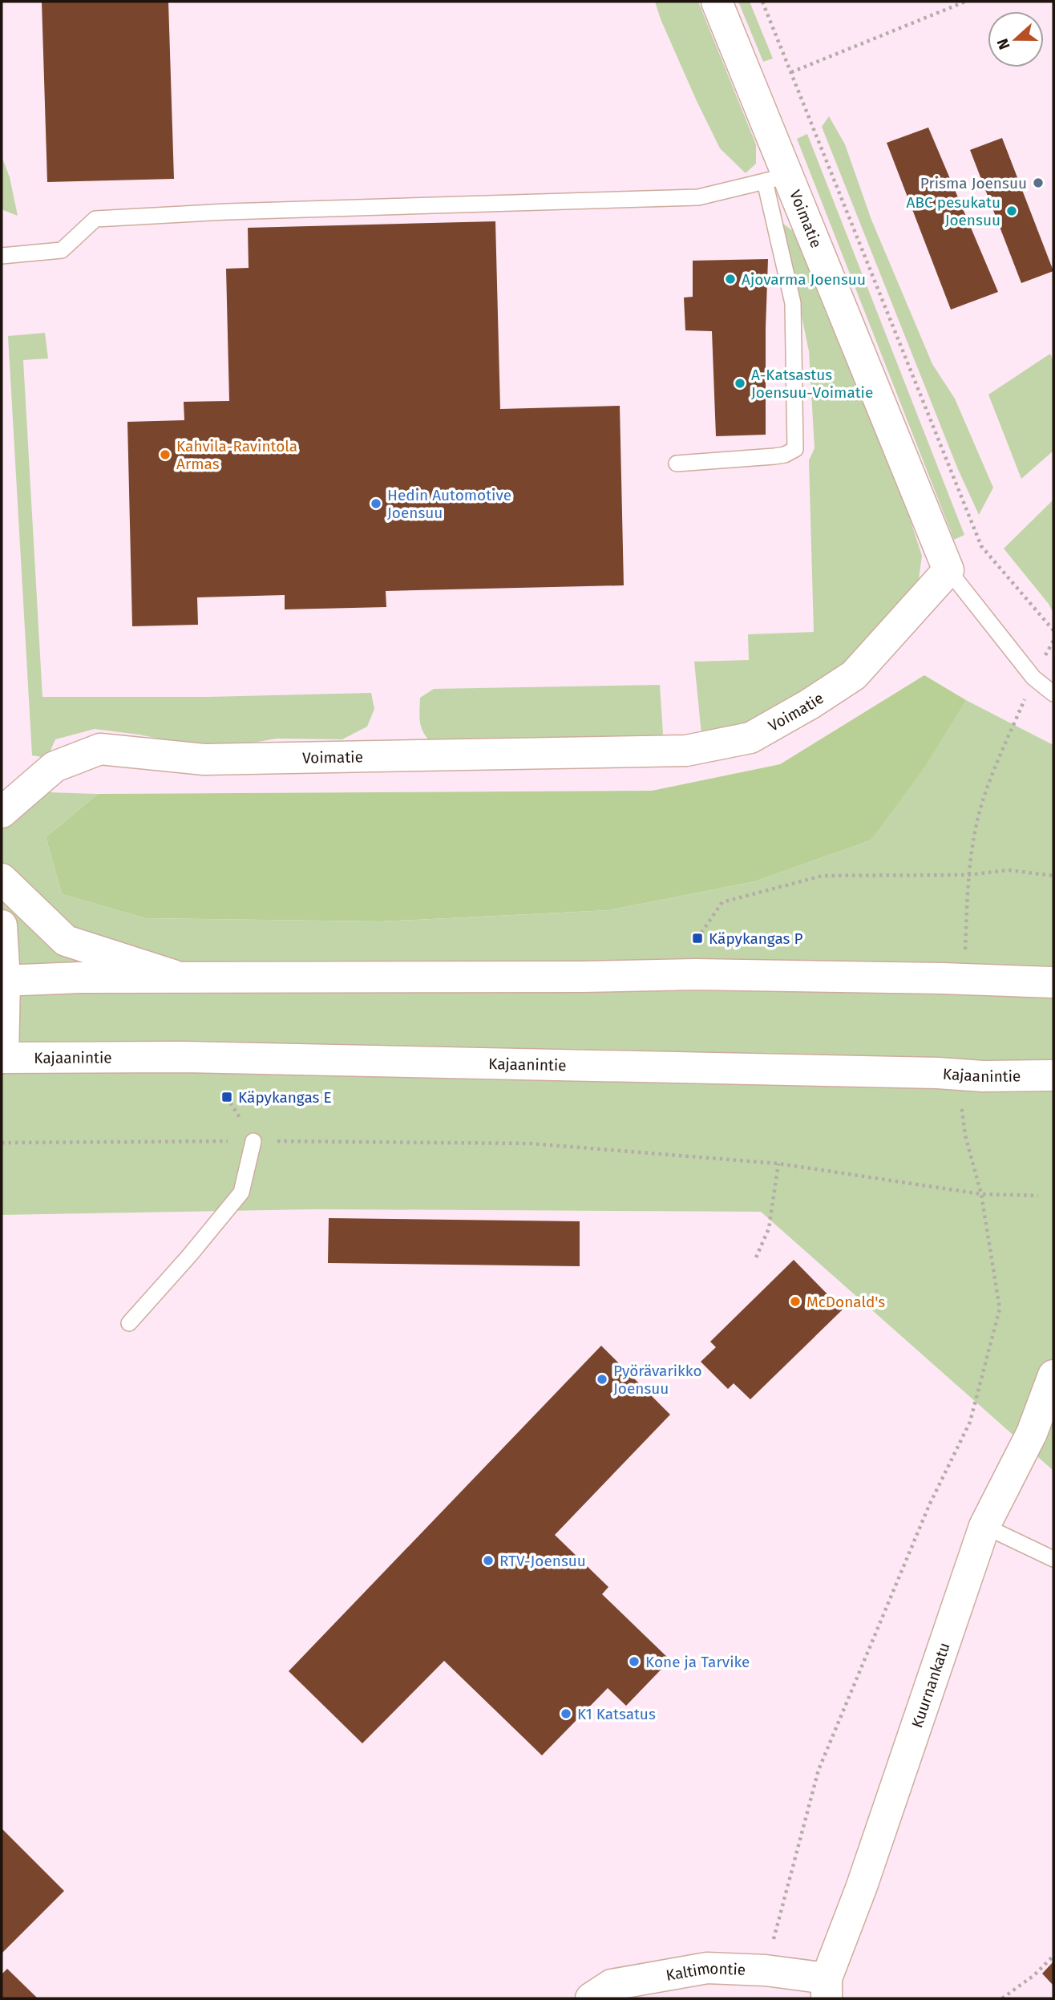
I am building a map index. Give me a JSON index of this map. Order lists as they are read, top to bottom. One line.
{"streets":{"main road":["Voimatie","Kajaanintie","Kuurnankatu","Kaltimontie"]},"crossings":[["Kuurnankatu","Kaltimontie"]],"places":{"other":["Prisma Joensuu","ABC pesukatu Joensuu","Ajovarma Joensuu","A-Katsastus Joensuu-Voimatie","Kahvila-Ravintola Armas","Hedin Automotive Joensuu","McDonald's","Pyörävarikko Joensuu","RTV-Joensuu","Kone ja Tarvike","K1 Katsatus"],"transit":["Käpykangas P","Käpykangas E"]},"north":"left"}
